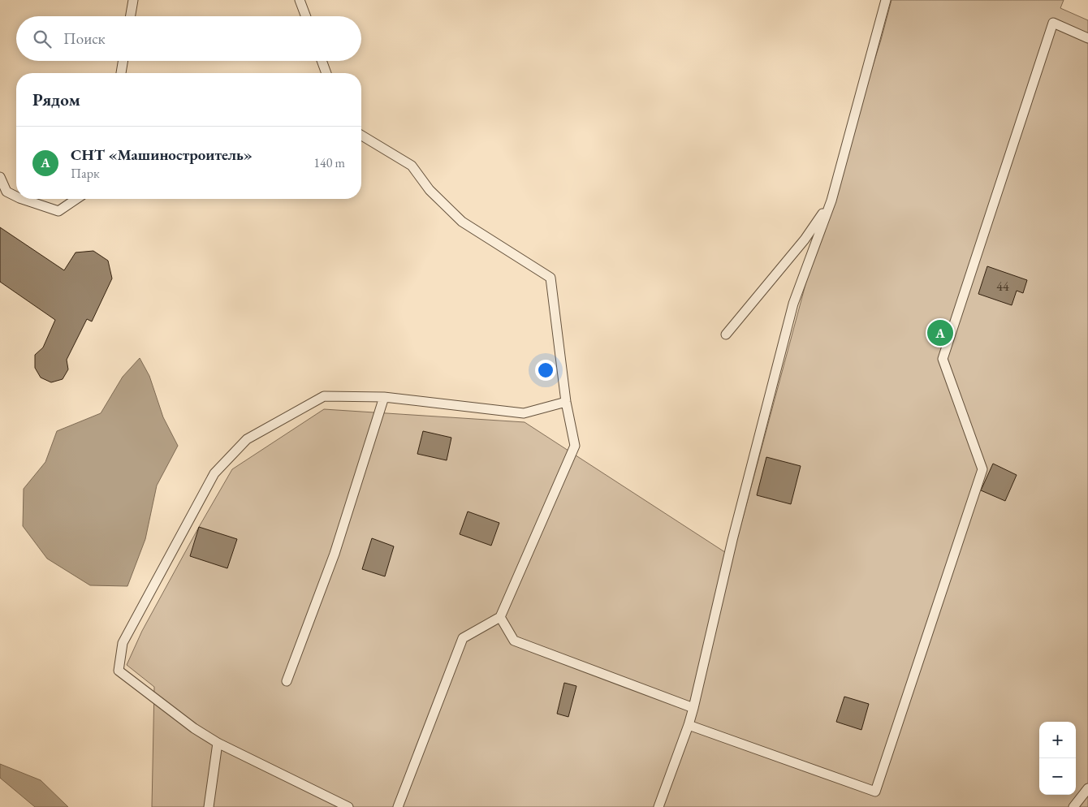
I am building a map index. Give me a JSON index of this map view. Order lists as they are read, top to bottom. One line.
{"house_numbers":["44"],"page":{"search":"Поиск","heading":"Рядом","list":[{"mark":"A","name":"СНТ «Машиностроитель»","note":"Парк","value":"140 m"}],"pins":"A","map_buttons":["+","−"]}}
